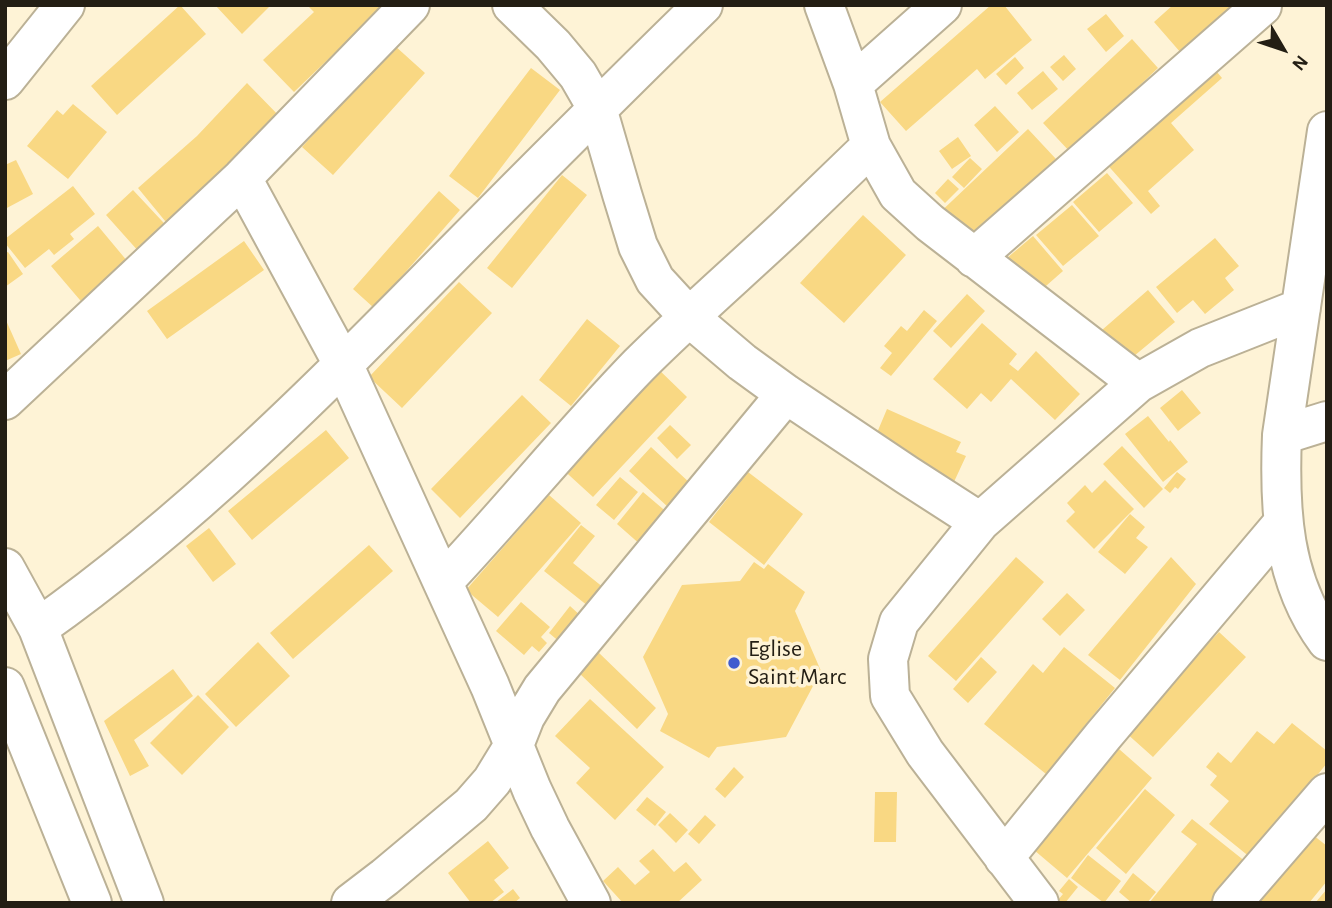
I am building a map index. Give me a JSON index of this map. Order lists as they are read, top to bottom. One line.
{"places":["Eglise Saint Marc"],"north":"bottom right"}
